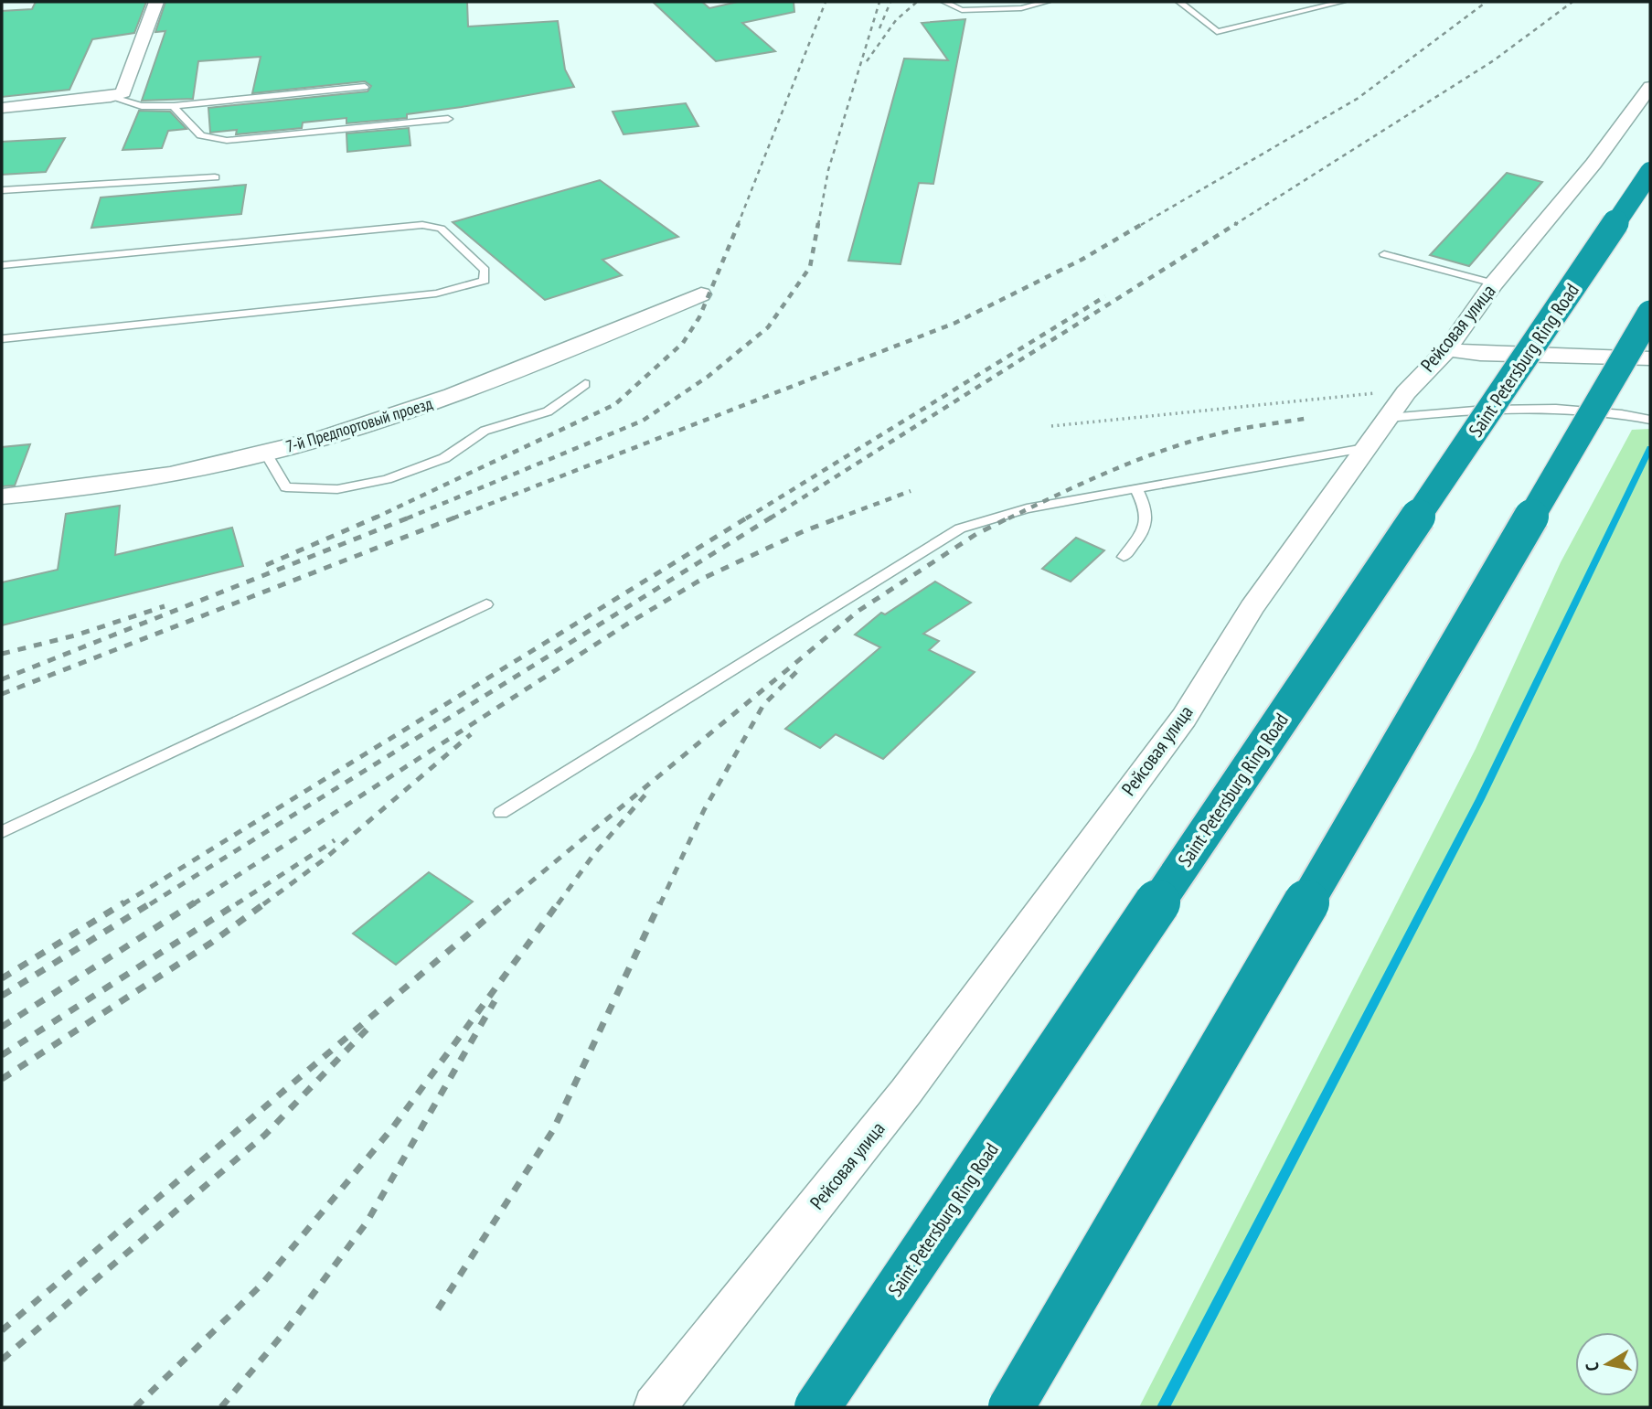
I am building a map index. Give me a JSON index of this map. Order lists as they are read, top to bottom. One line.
{"streets":{"highway":["Saint Petersburg Ring Road"],"street":["Рейсовая улица","7-й Предпортовый проезд"]},"north":"left"}
